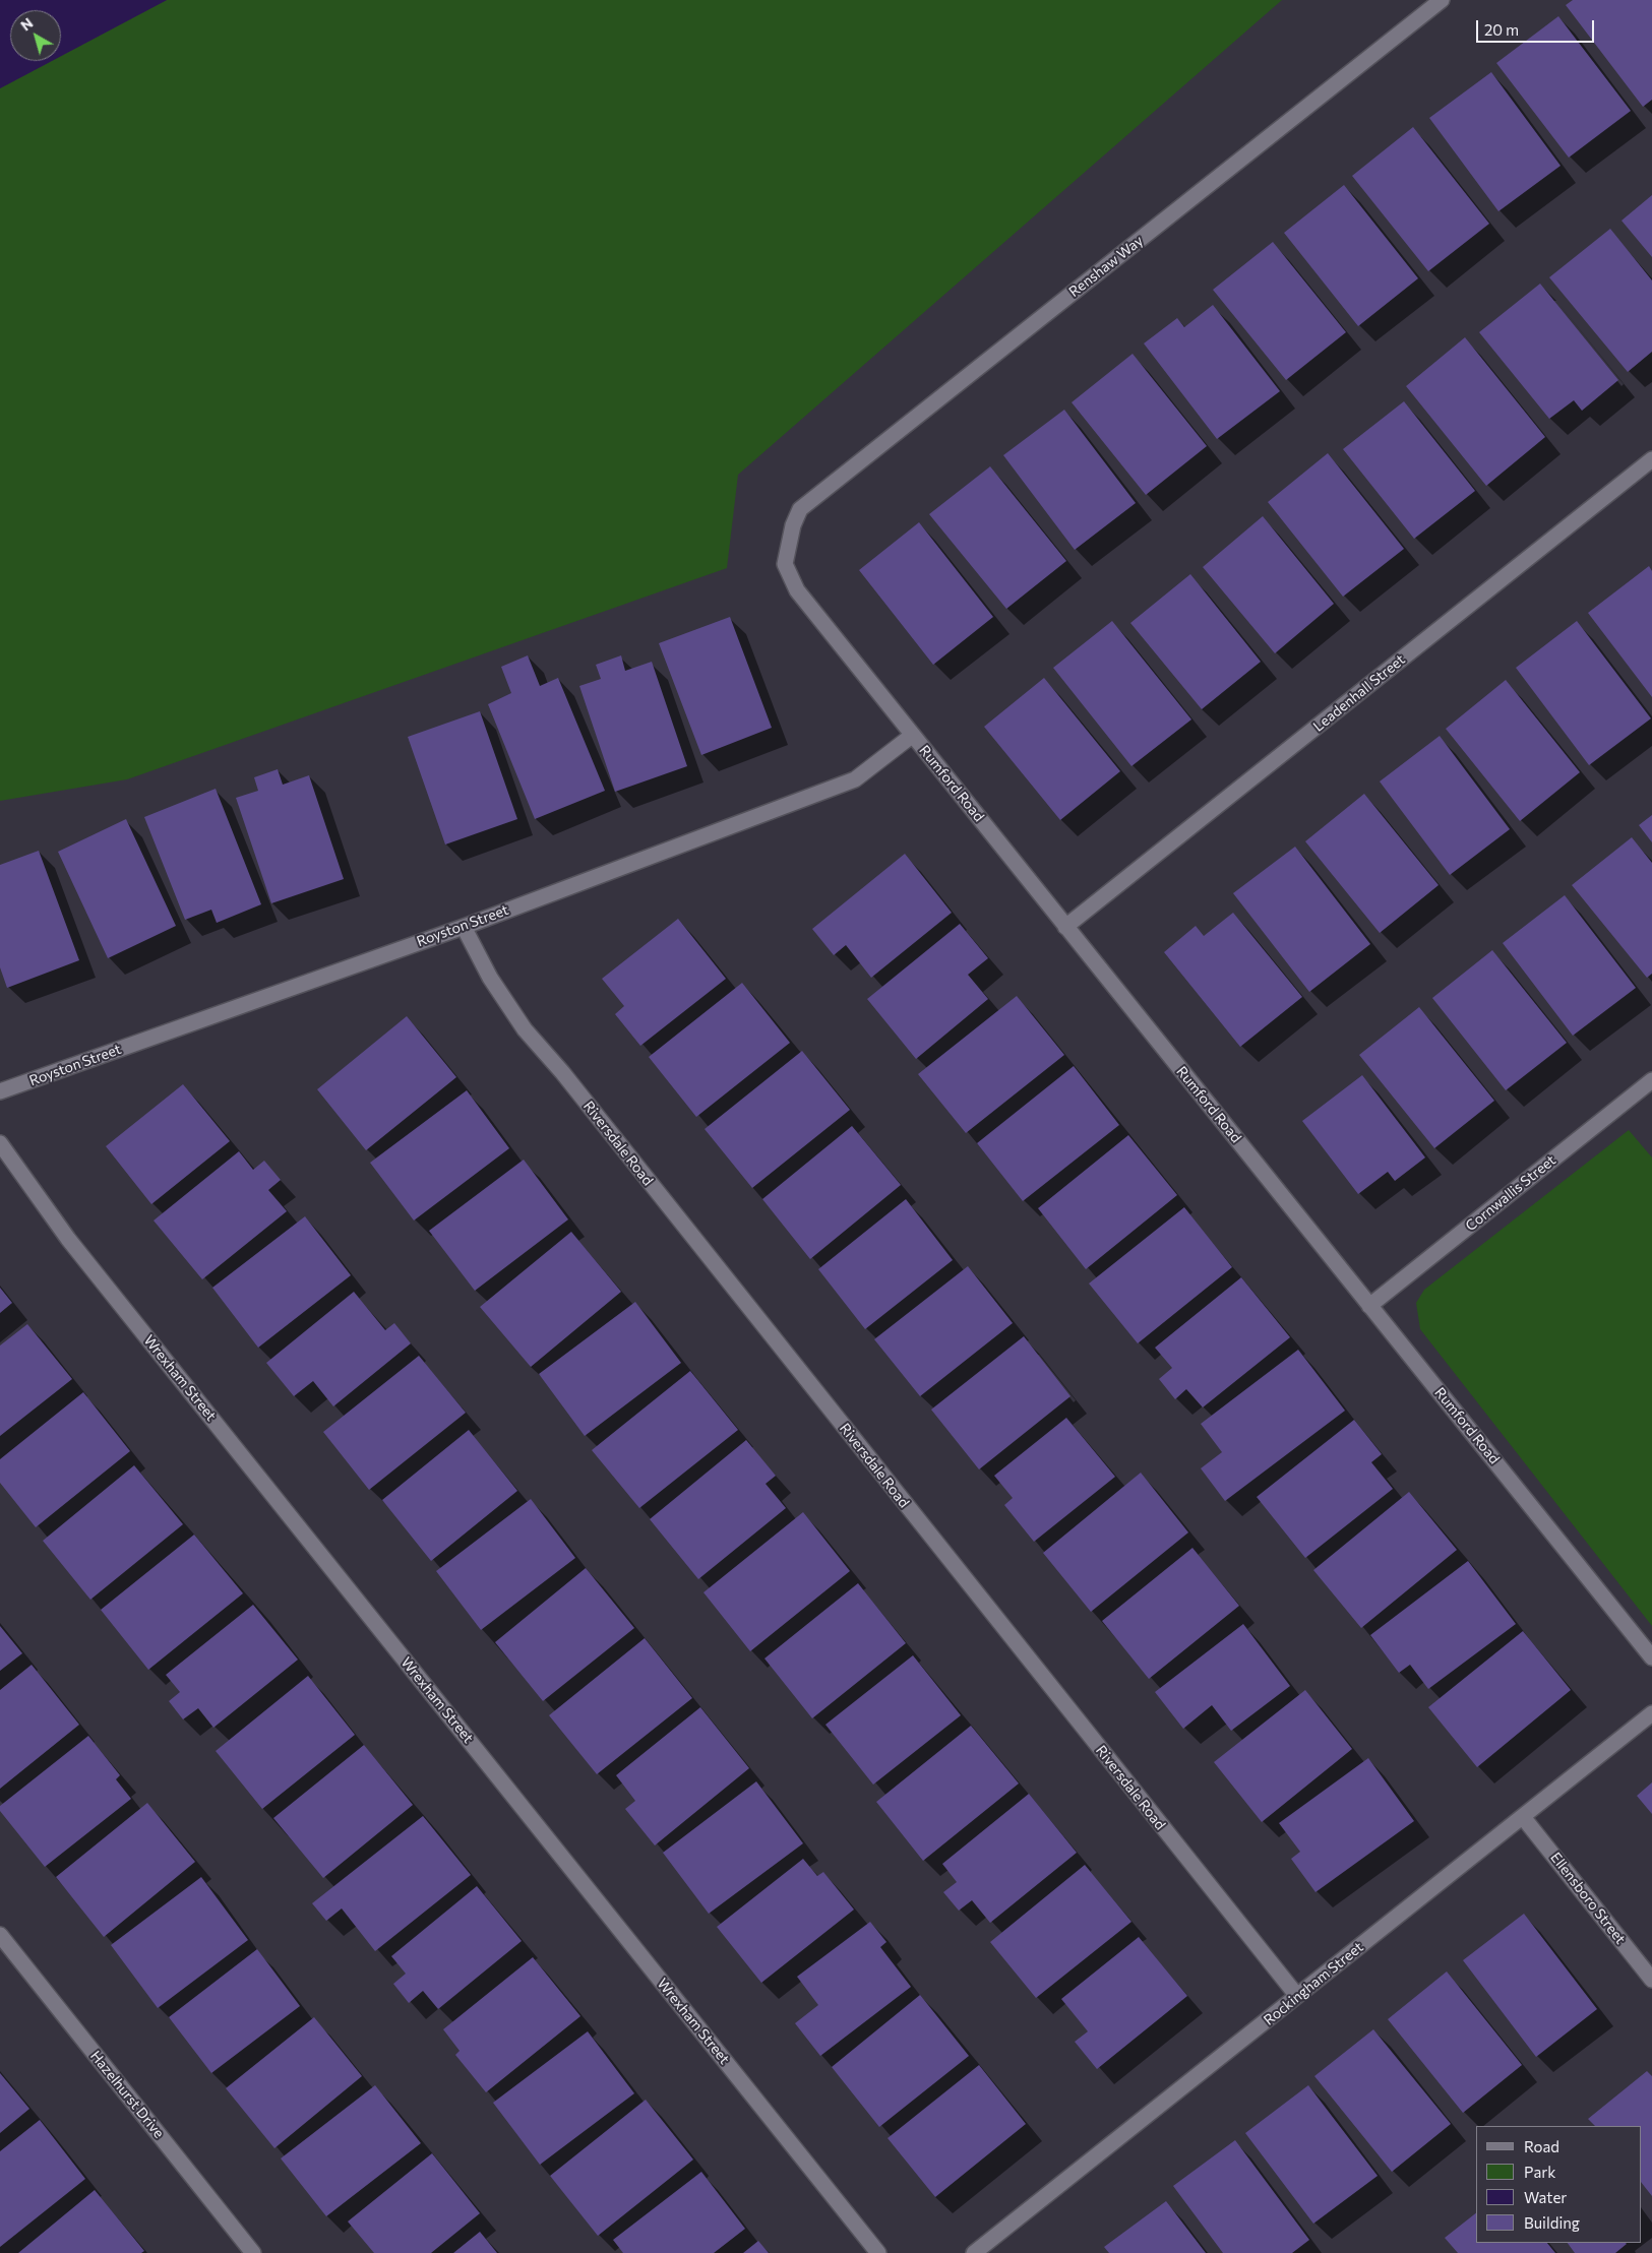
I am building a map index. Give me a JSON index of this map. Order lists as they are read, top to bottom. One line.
{"streets":{"street":["Renshaw Way","Leadenhall Street","Rumford Road","Royston Street","Riversdale Road","Cornwallis Street","Wrexham Street","Ellensboro Street","Rockingham Street","Hazelhurst Drive"]},"crossings":[["Renshaw Way","Rumford Road"],["Leadenhall Street","Rumford Road"],["Rumford Road","Royston Street"],["Rumford Road","Cornwallis Street"],["Royston Street","Riversdale Road"],["Riversdale Road","Rockingham Street"],["Ellensboro Street","Rockingham Street"]],"legend":["Road","Park","Water","Building"],"scale_bar":"20 m","north":"top left"}
